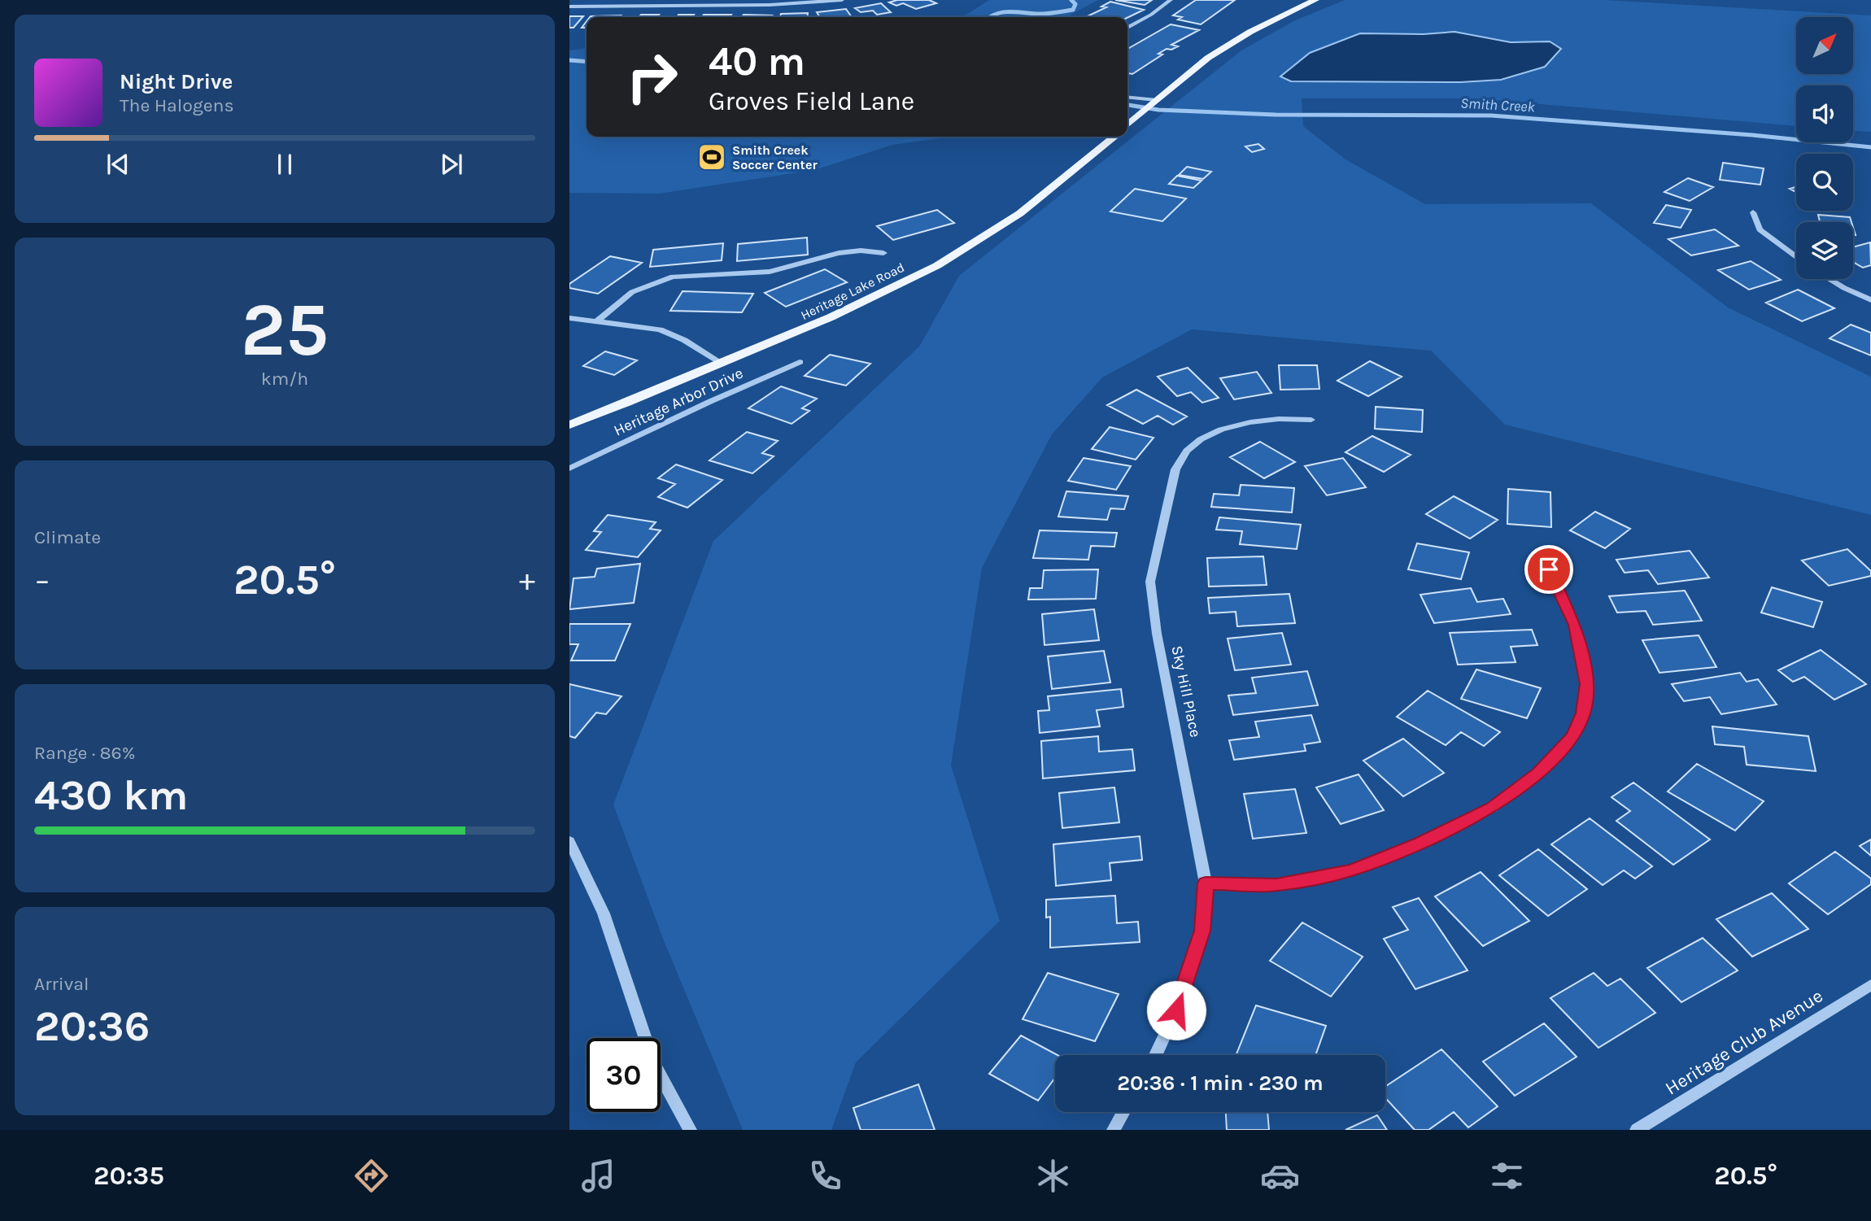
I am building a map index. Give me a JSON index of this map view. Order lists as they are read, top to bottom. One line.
{"streets":{"main road":["Heritage Lake Road"],"street":["Heritage Arbor Drive","Sky Hill Place","Heritage Club Avenue"]},"water":["Smith Creek"],"places":{"sports":["Smith Creek Soccer Center"]},"north":"top right","page":{"turn":["40 m","Groves Field Lane"],"song":["Night Drive","The Halogens"],"tile":[["25","km/h"],"Climate",["Range · 86%","430 km"],["Arrival","20:36"]],"heat":["−","20.5°","+"],"limit":"30","trip":"20:36 · 1 min · 230 m","tabs":["20:35","20.5°"]}}
